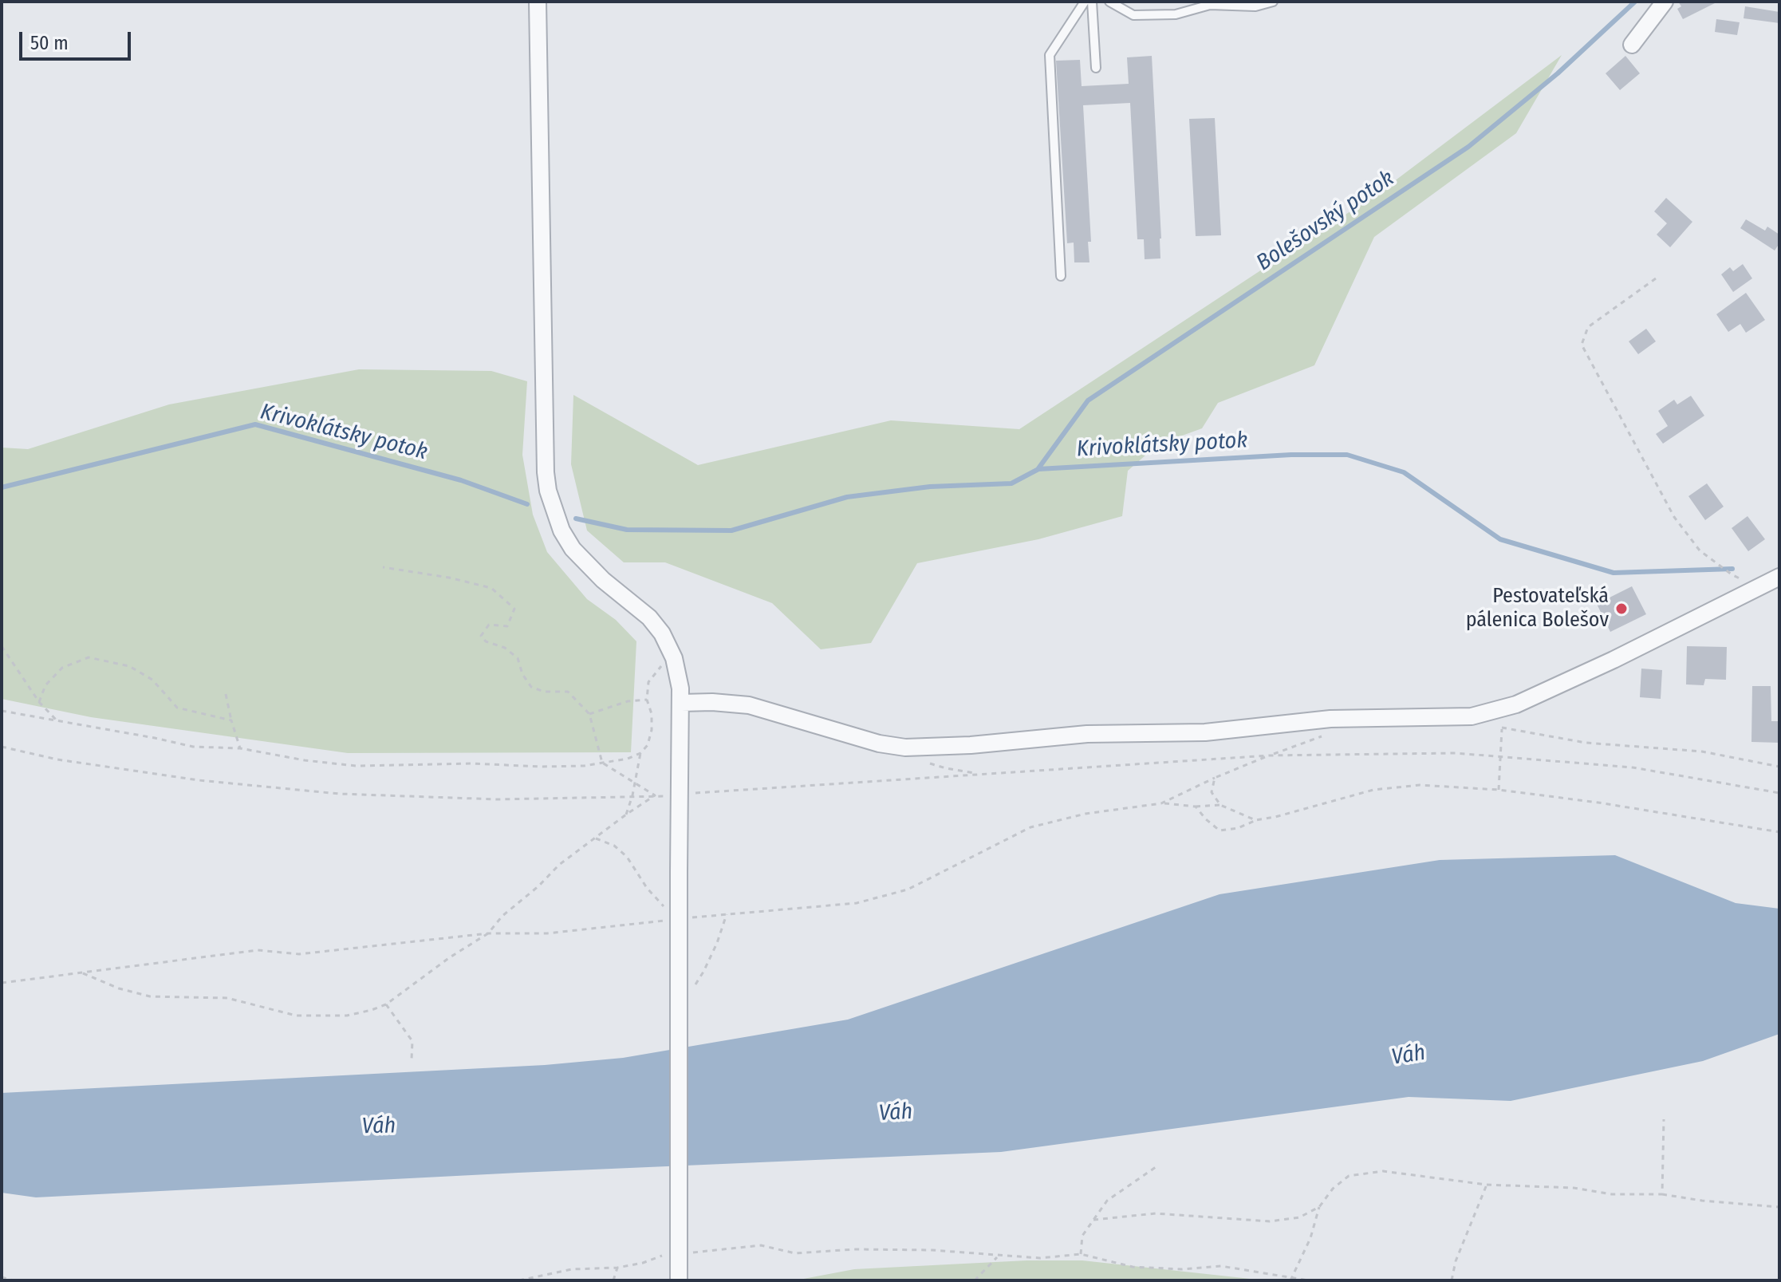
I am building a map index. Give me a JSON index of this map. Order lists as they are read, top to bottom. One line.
{"water":["Bolešovský potok","Krivoklátsky potok","Váh"],"places":["Pestovateľská pálenica Bolešov"],"scale_bar":"50 m"}
